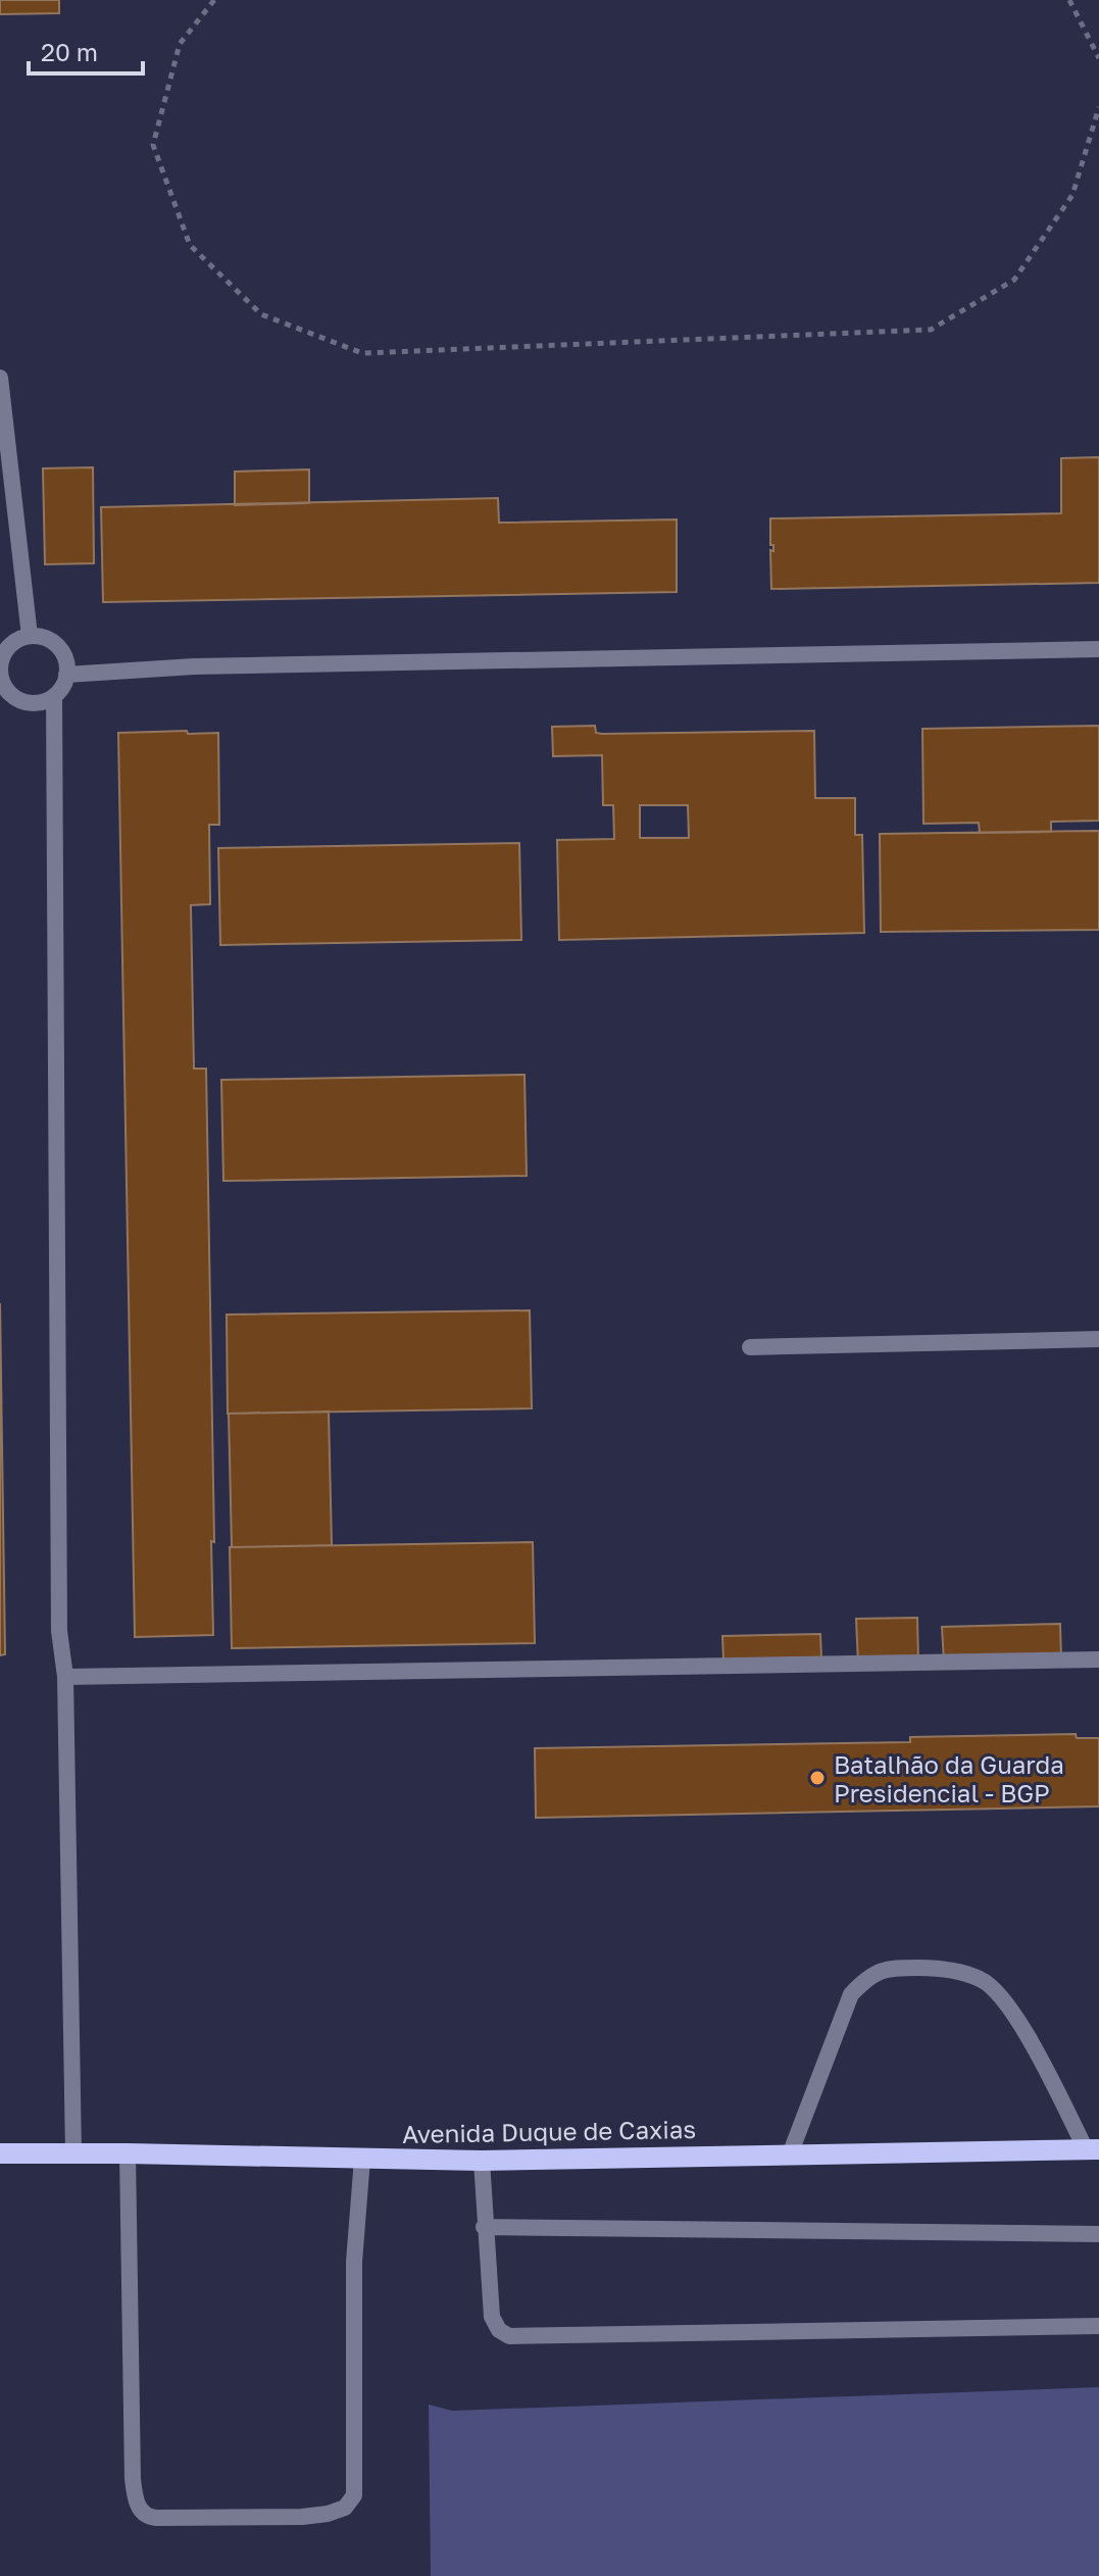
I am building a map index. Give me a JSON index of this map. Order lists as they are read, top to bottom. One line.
{"streets":{"main road":["Avenida Duque de Caxias"]},"places":["Batalhão da Guarda Presidencial - BGP"],"scale_bar":"20 m"}
